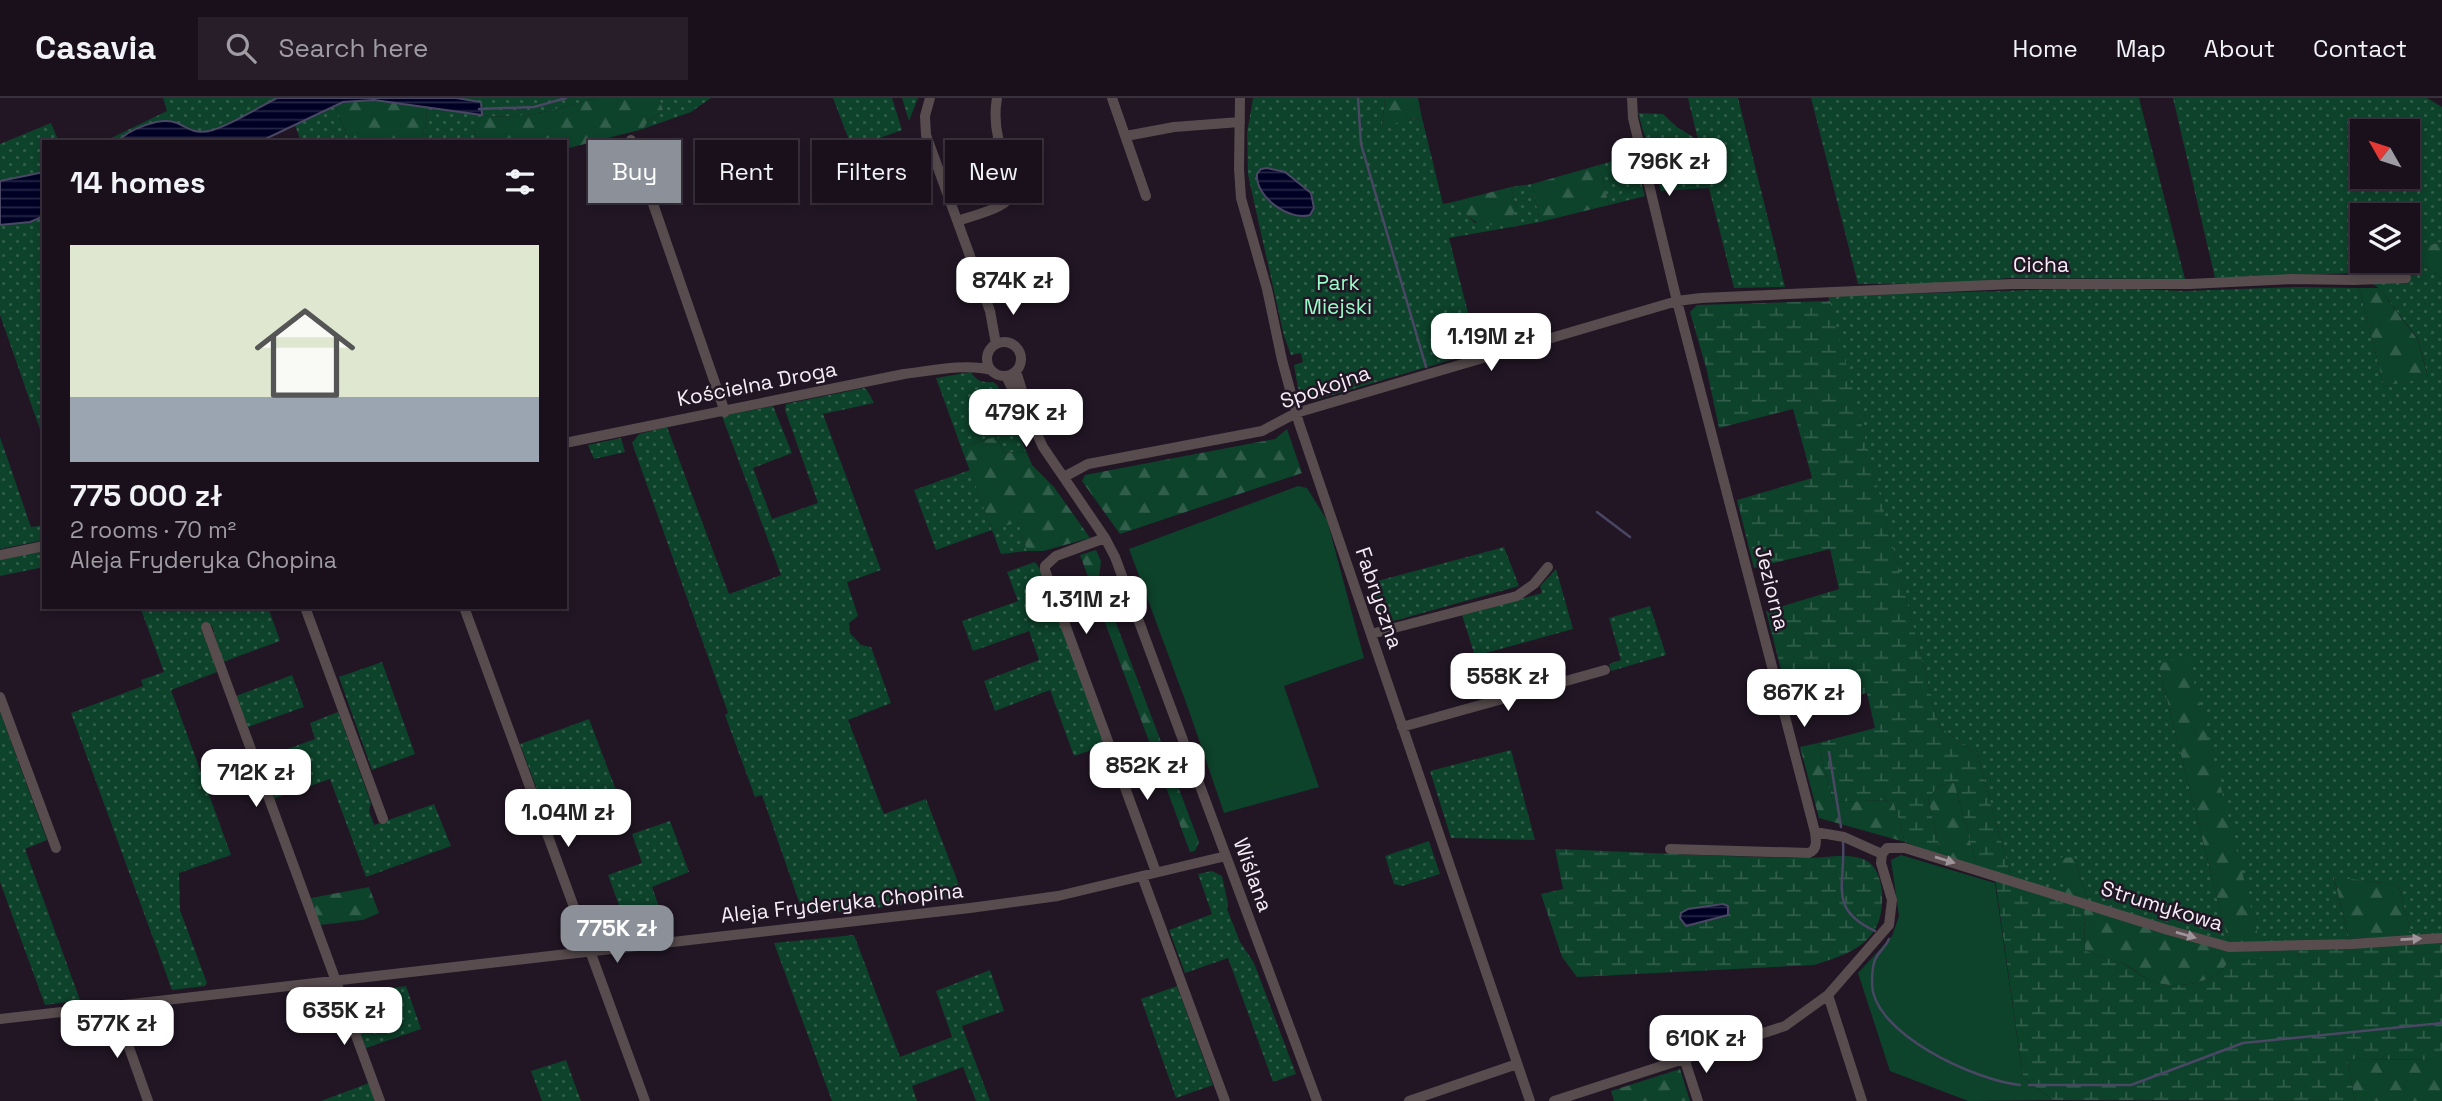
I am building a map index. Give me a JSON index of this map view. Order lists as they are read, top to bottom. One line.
{"streets":{"street":["Cicha","Kościelna Droga","Spokojna","Jeziorna","Fabryczna","Wiślana","Aleja Fryderyka Chopina","Strumykowa"]},"crossings":[["Cicha","Spokojna"],["Cicha","Jeziorna"],["Kościelna Droga","Wiślana"],["Spokojna","Jeziorna"],["Spokojna","Fabryczna"],["Spokojna","Wiślana"],["Wiślana","Aleja Fryderyka Chopina"]],"one_way":["Strumykowa"],"parks":["Park Miejski"],"north":"top left","page":{"header":"Casavia","search":"Search here","nav":["Home","Map","About","Contact"],"price":["796K zł","874K zł","1.19M zł","479K zł","1.31M zł","558K zł","867K zł","852K zł","712K zł","1.04M zł","775K zł","635K zł","577K zł","610K zł"],"chip":["Buy","Rent","Filters","New"],"heading":"14 homes","list":[{"name":"775 000 zł","note":"2 rooms · 70 m² · Aleja Fryderyka Chopina"}]}}
